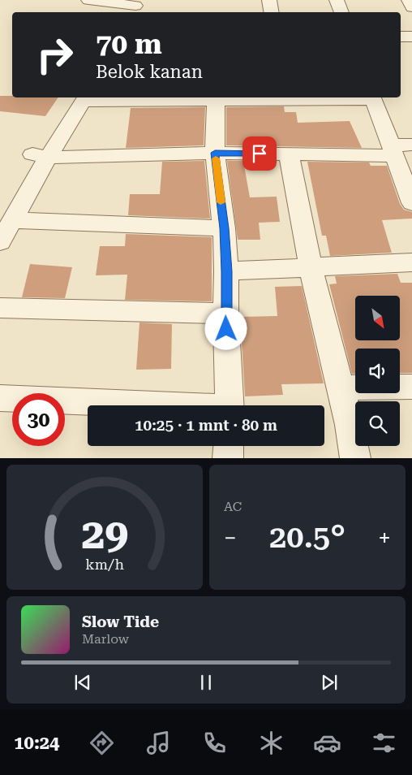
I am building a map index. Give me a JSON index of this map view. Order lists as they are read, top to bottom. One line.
{"north":"bottom right","page":{"turn":["70 m","Belok kanan"],"limit":"30","trip":"10:25 · 1 mnt · 80 m","tile":"AC","heat":["−","20.5°","+"],"song":["Slow Tide","Marlow"],"tabs":"10:24","gauge":["29","km/h"]}}
